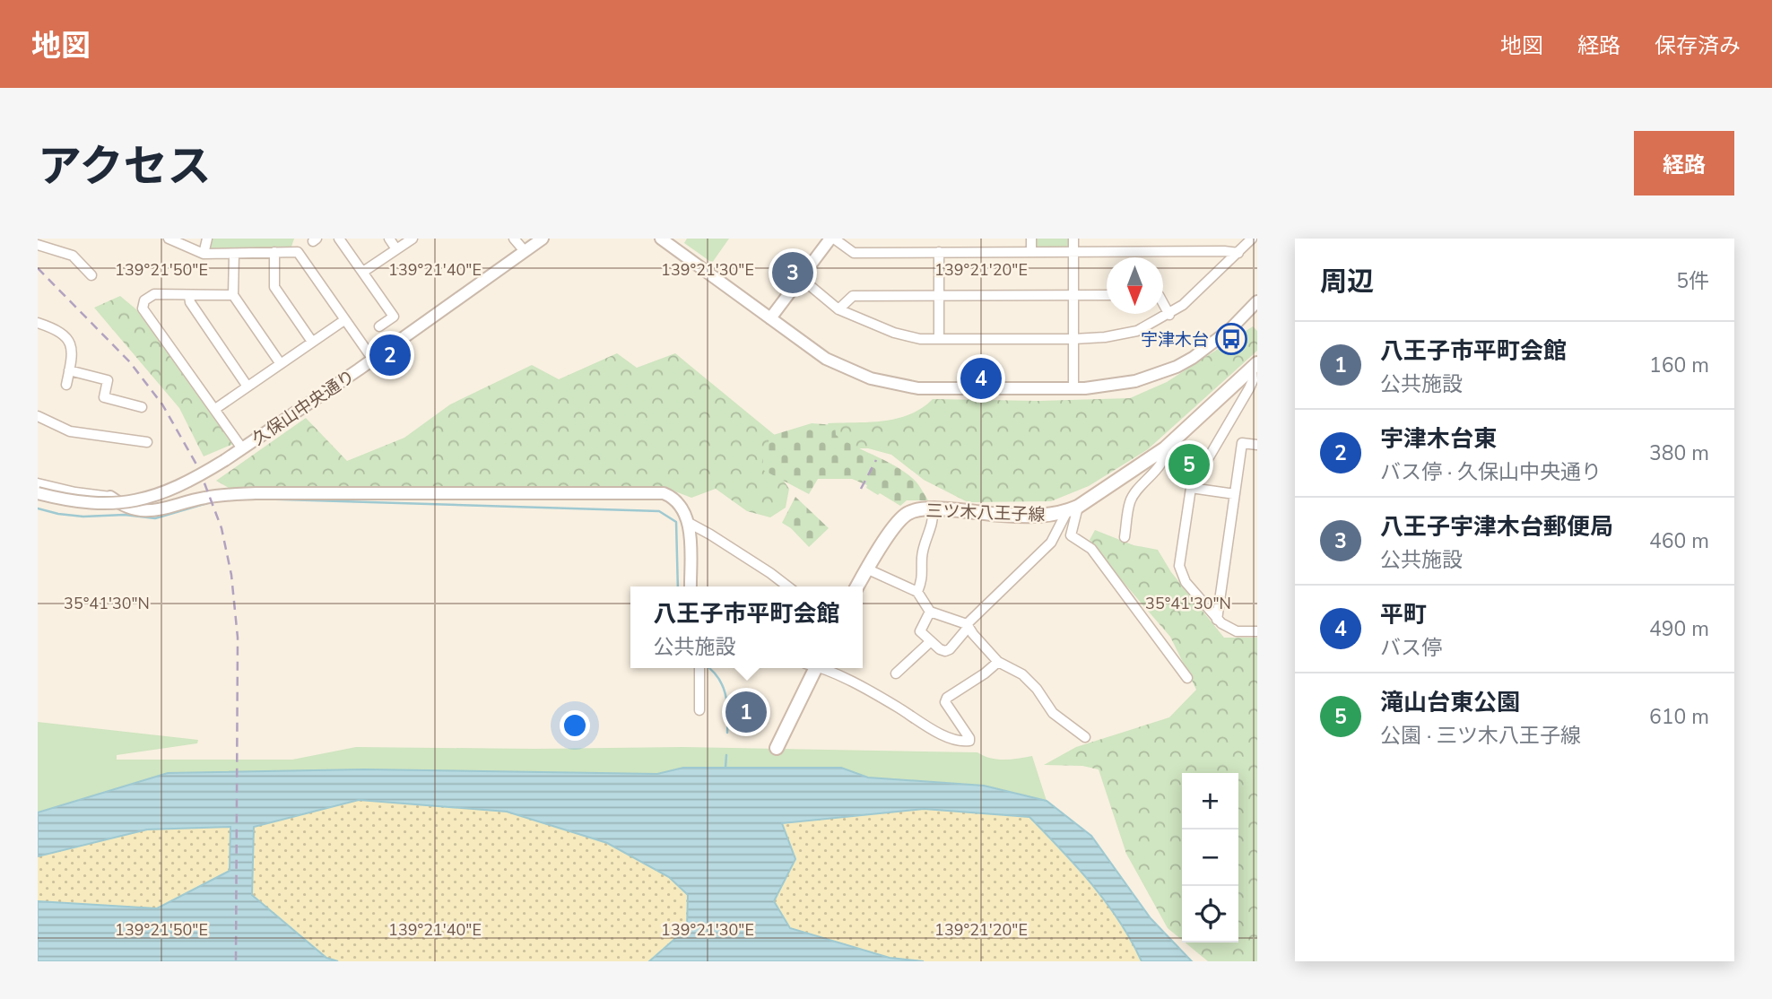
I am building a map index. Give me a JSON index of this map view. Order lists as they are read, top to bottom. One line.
{"streets":{"main road":["三ツ木八王子線"],"street":["久保山中央通り"]},"places":{"bus stop":["宇津木台"]},"north":"bottom","page":{"header":"地図","nav":["地図","経路","保存済み"],"title":"アクセス","buttons":"経路","heading":["周辺","5件"],"pins":["3","2","4","5","1"],"list":[{"mark":"1","name":"八王子市平町会館","note":"公共施設","value":"160 m"},{"mark":"2","name":"宇津木台東","note":"バス停 · 久保山中央通り","value":"380 m"},{"mark":"3","name":"八王子宇津木台郵便局","note":"公共施設","value":"460 m"},{"mark":"4","name":"平町","note":"バス停","value":"490 m"},{"mark":"5","name":"滝山台東公園","note":"公園 · 三ツ木八王子線","value":"610 m"}],"popup":["八王子市平町会館","公共施設"],"map_buttons":["+","−"]},"coordinates":["139°21'50\"E","139°21'40\"E","139°21'30\"E","139°21'20\"E","35°41'30\"N"]}
